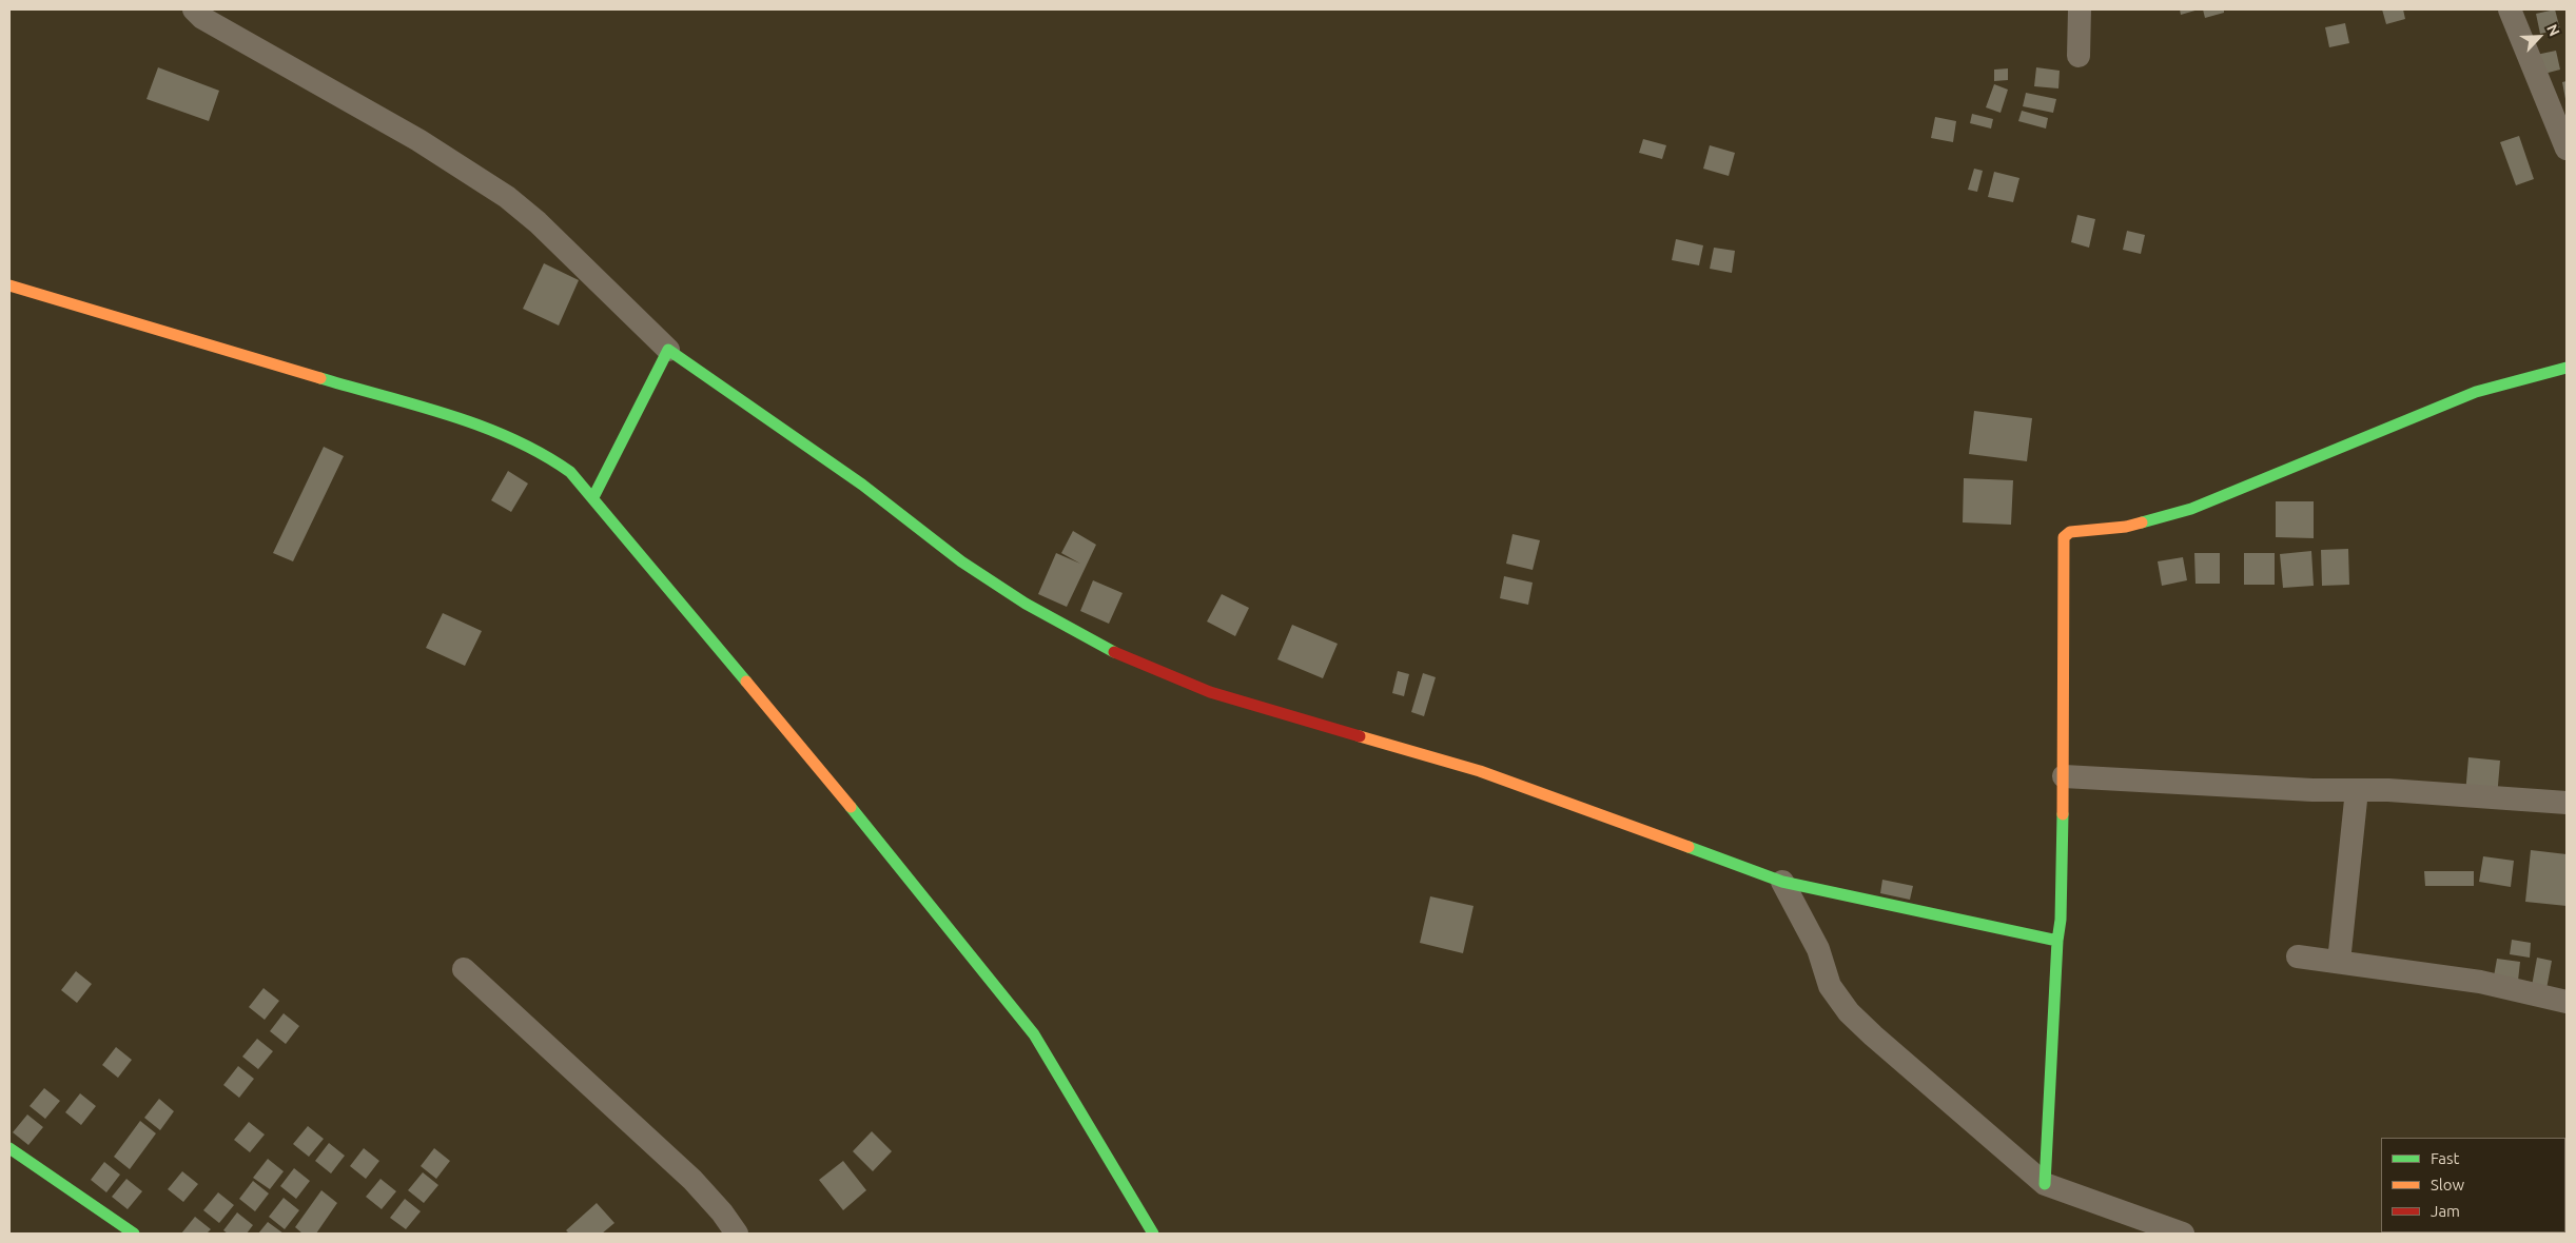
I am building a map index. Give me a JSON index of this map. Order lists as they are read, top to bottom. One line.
{"legend":["Fast","Slow","Jam"],"north":"top right"}
